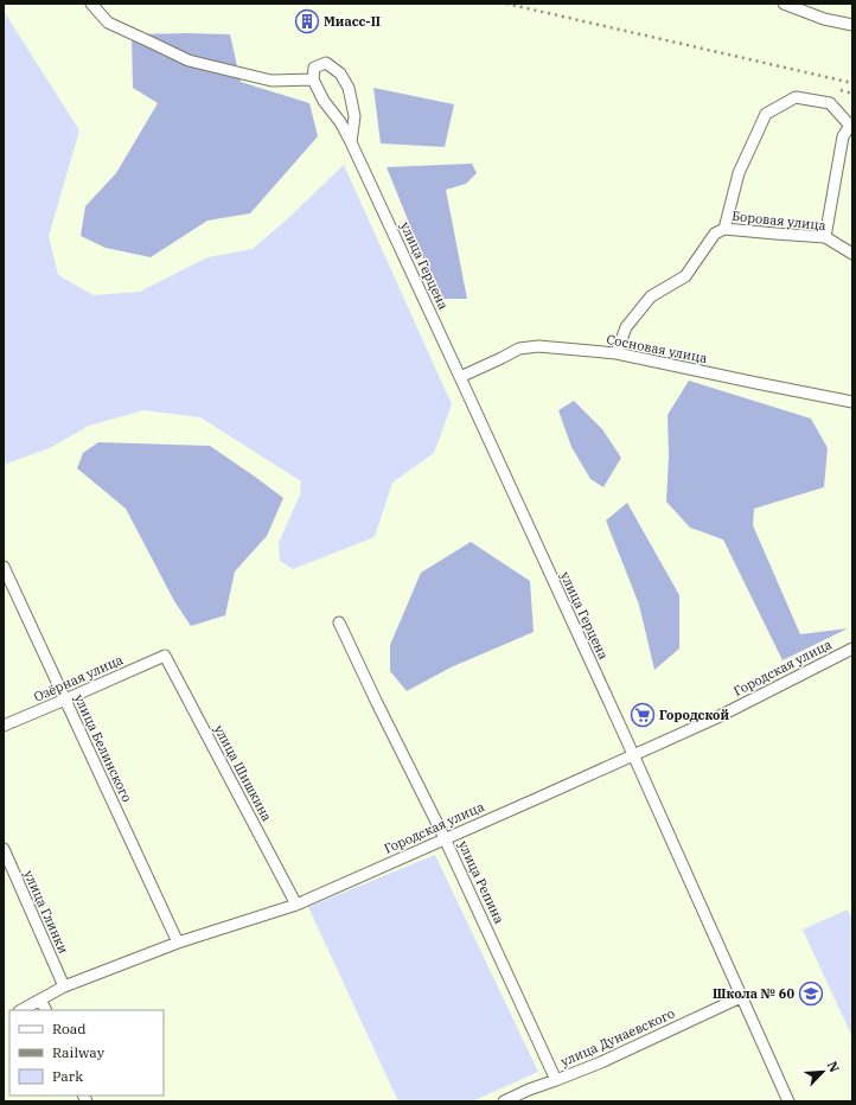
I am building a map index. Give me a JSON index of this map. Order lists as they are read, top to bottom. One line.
{"streets":{"street":["Боровая улица","улица Герцена","Сосновая улица","Городская улица","Озёрная улица","улица Белинского","улица Шишкина","улица Репина","улица Глинки","улица Дунаевского"]},"crossings":[["Боровая улица","Сосновая улица"],["улица Герцена","Сосновая улица"],["улица Герцена","Городская улица"],["улица Герцена","улица Дунаевского"],["Городская улица","улица Белинского"],["Городская улица","улица Шишкина"],["Городская улица","улица Репина"],["Городская улица","улица Глинки"],["Озёрная улица","улица Белинского"],["Озёрная улица","улица Шишкина"],["улица Репина","улица Дунаевского"]],"places":{"building":["Миасс-II"],"supermarket":["Городской"],"school or university":["Школа № 60"]},"legend":["Road","Railway","Park"],"north":"top right"}
